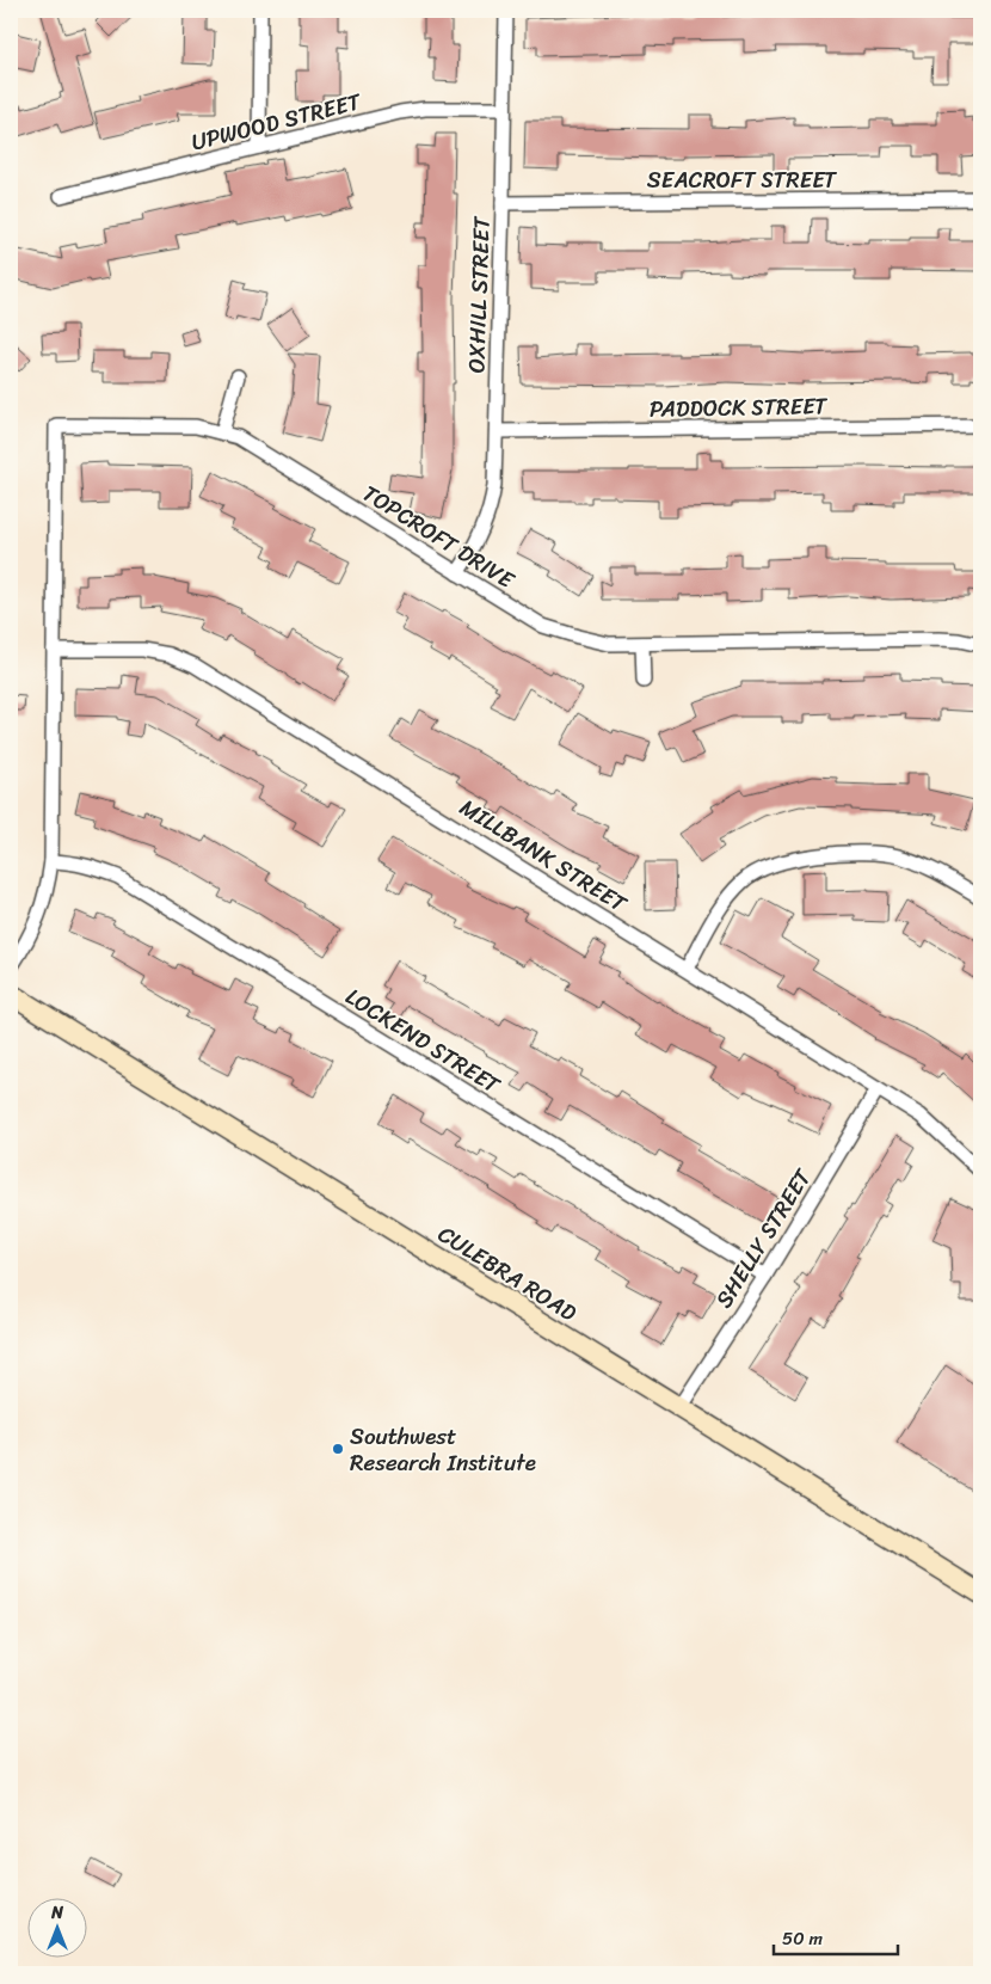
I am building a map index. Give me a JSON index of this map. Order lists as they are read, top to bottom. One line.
{"streets":{"main road":["CULEBRA ROAD"],"street":["UPWOOD STREET","SEACROFT STREET","OXHILL STREET","PADDOCK STREET","TOPCROFT DRIVE","MILLBANK STREET","LOCKEND STREET","SHELLY STREET"]},"crossings":[["UPWOOD STREET","OXHILL STREET"],["SEACROFT STREET","OXHILL STREET"],["OXHILL STREET","PADDOCK STREET"],["OXHILL STREET","TOPCROFT DRIVE"],["TOPCROFT DRIVE","MILLBANK STREET"],["MILLBANK STREET","SHELLY STREET"],["LOCKEND STREET","SHELLY STREET"],["SHELLY STREET","CULEBRA ROAD"]],"places":["Southwest Research Institute"],"scale_bar":"50 m","north":"top"}
